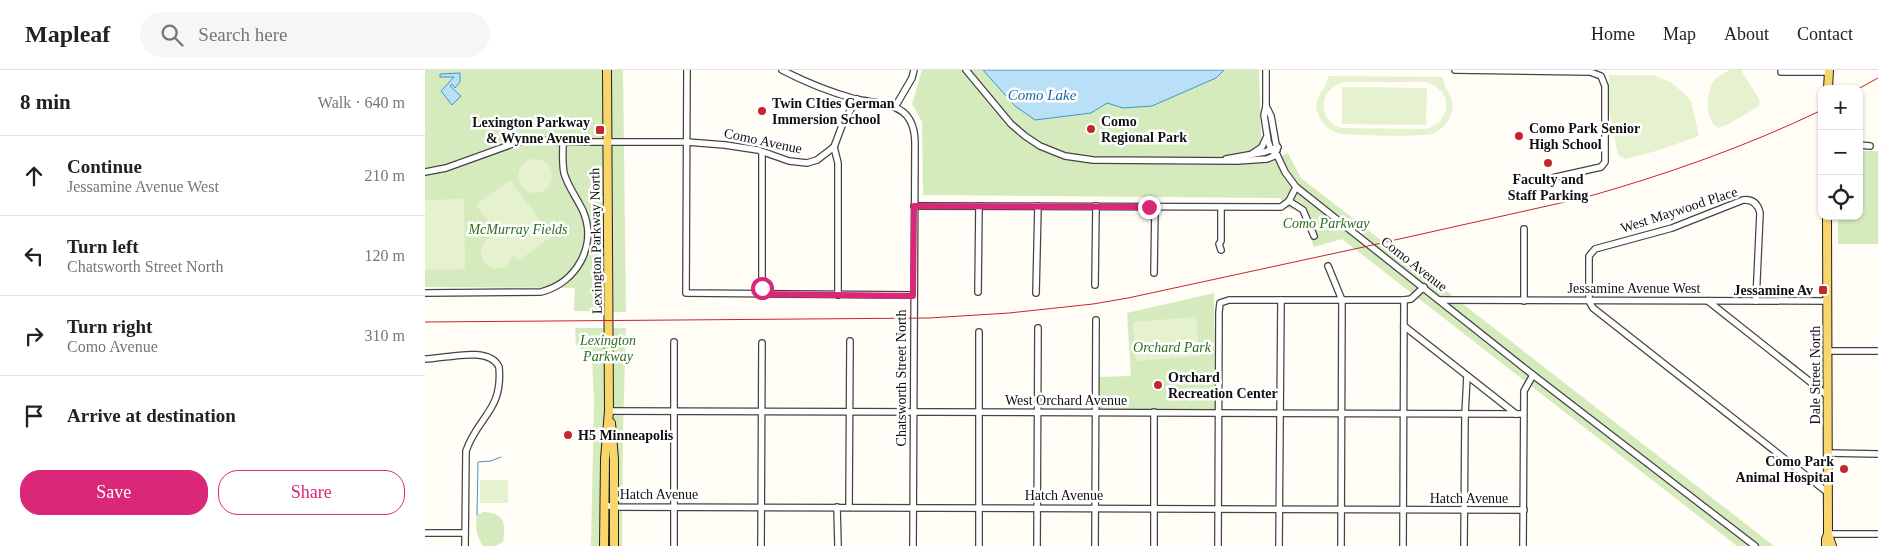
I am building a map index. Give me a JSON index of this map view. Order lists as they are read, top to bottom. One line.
{"streets":{"main road":["Lexington Parkway North","Dale Street North"],"street":["Como Avenue","West Maywood Place","Jessamine Avenue West","Chatsworth Street North","West Orchard Avenue","Hatch Avenue"]},"crossings":[["Como Avenue","Lexington Parkway North"],["Como Avenue","Jessamine Avenue West"],["West Maywood Place","Jessamine Avenue West"],["Lexington Parkway North","West Orchard Avenue"],["Lexington Parkway North","Hatch Avenue"],["Jessamine Avenue West","Dale Street North"],["Chatsworth Street North","West Orchard Avenue"],["Chatsworth Street North","Hatch Avenue"]],"water":["Como Lake"],"parks":["Como Parkway","McMurray Fields","Lexington Parkway","Orchard Park"],"places":{"other":["Twin CIties German Immersion School","Como Regional Park","Como Park Senior High School","Faculty and Staff Parking","Orchard Recreation Center","H5 Minneapolis","Como Park Animal Hospital"],"transit":["Lexington Parkway & Wynne Avenue","Jessamine Av"]},"page":{"header":"Mapleaf","search":"Search here","nav":["Home","Map","About","Contact"],"heading":["8 min","Walk · 640 m"],"map_buttons":["+","−"],"list":[["Continue","Jessamine Avenue West","210 m"],["Turn left","Chatsworth Street North","120 m"],["Turn right","Como Avenue","310 m"],"Arrive at destination"],"buttons":["Save","Share"]}}
